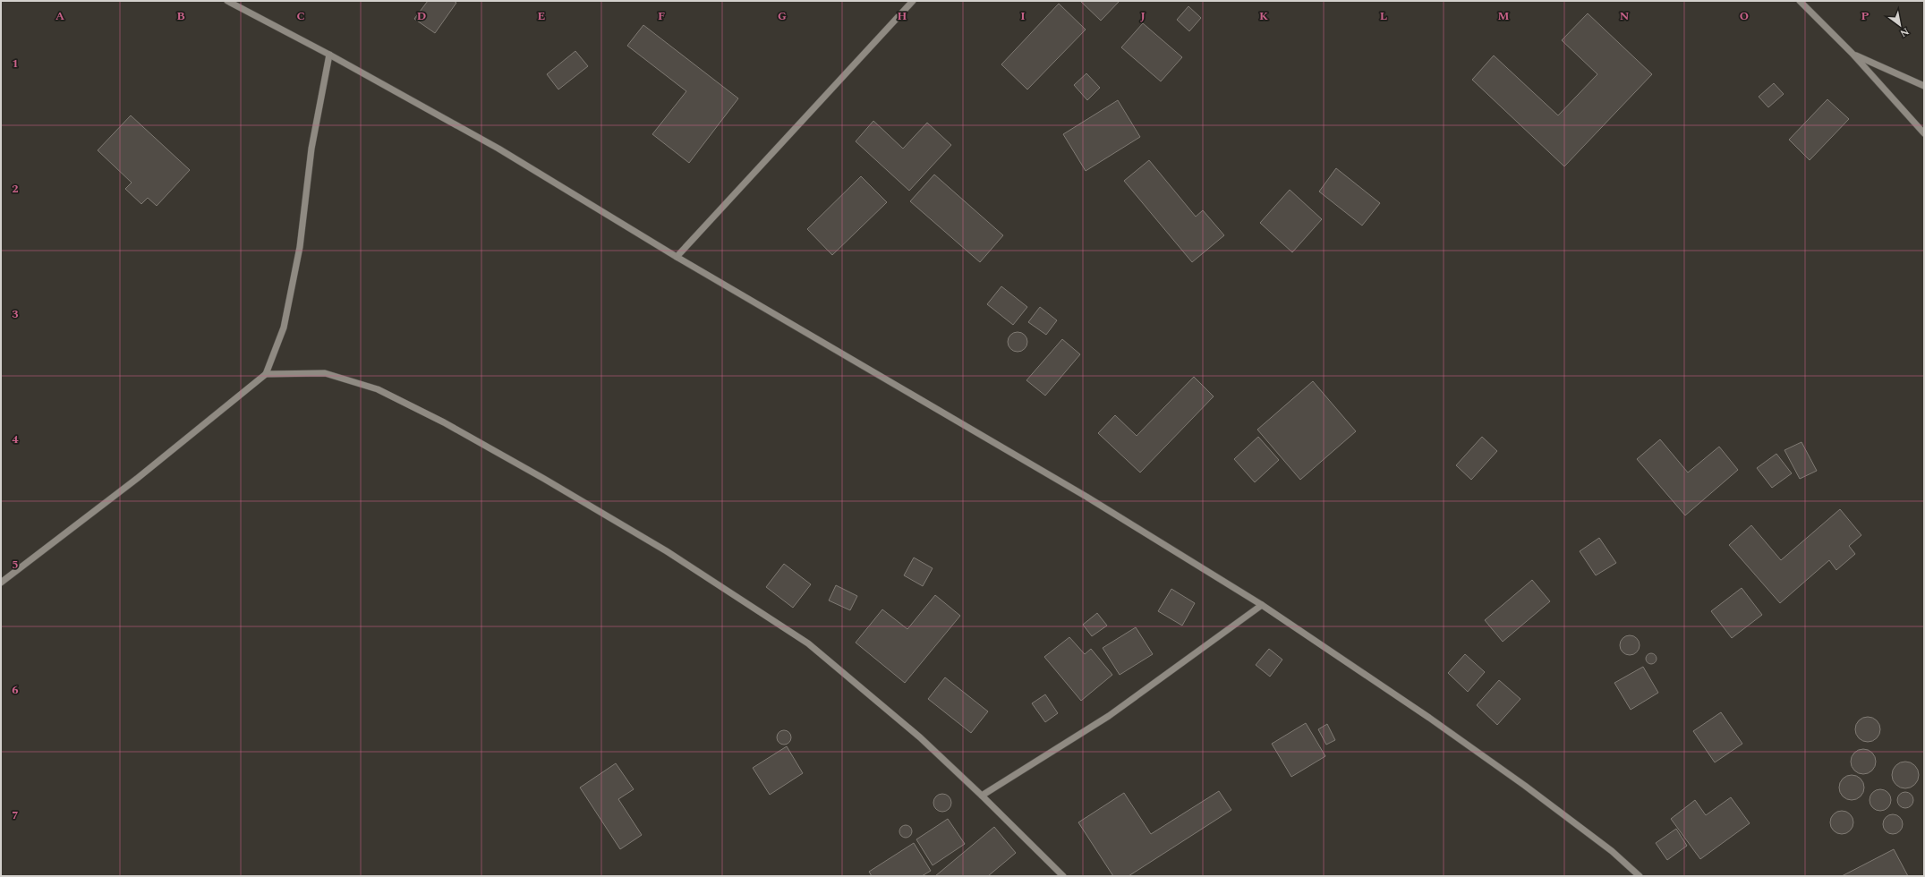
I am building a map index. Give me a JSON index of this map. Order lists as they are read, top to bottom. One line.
{"north":"bottom right","grid":{"columns":["A","B","C","D","E","F","G","H","I","J","K","L","M","N","O","P"],"rows":["1","2","3","4","5","6","7"]}}
